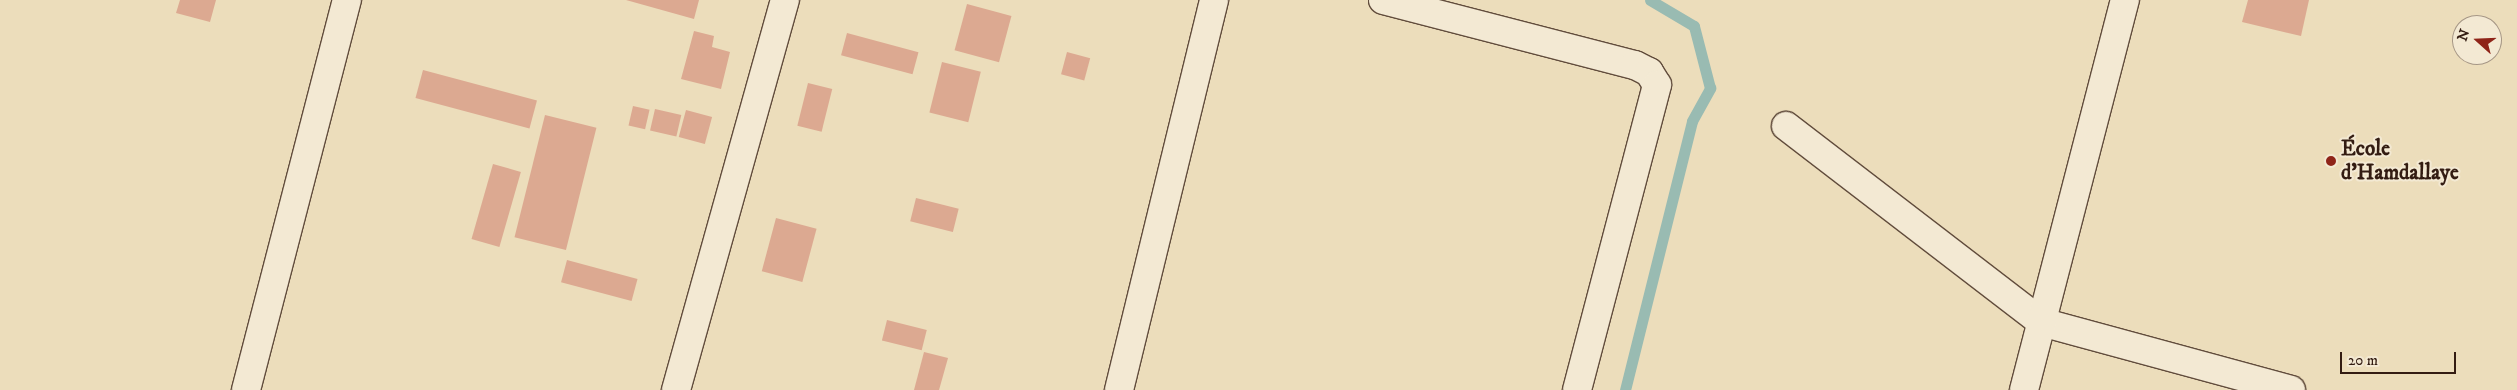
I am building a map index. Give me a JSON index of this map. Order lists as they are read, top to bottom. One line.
{"places":["École d'Hamdallaye"],"scale_bar":"20 m","north":"left"}
